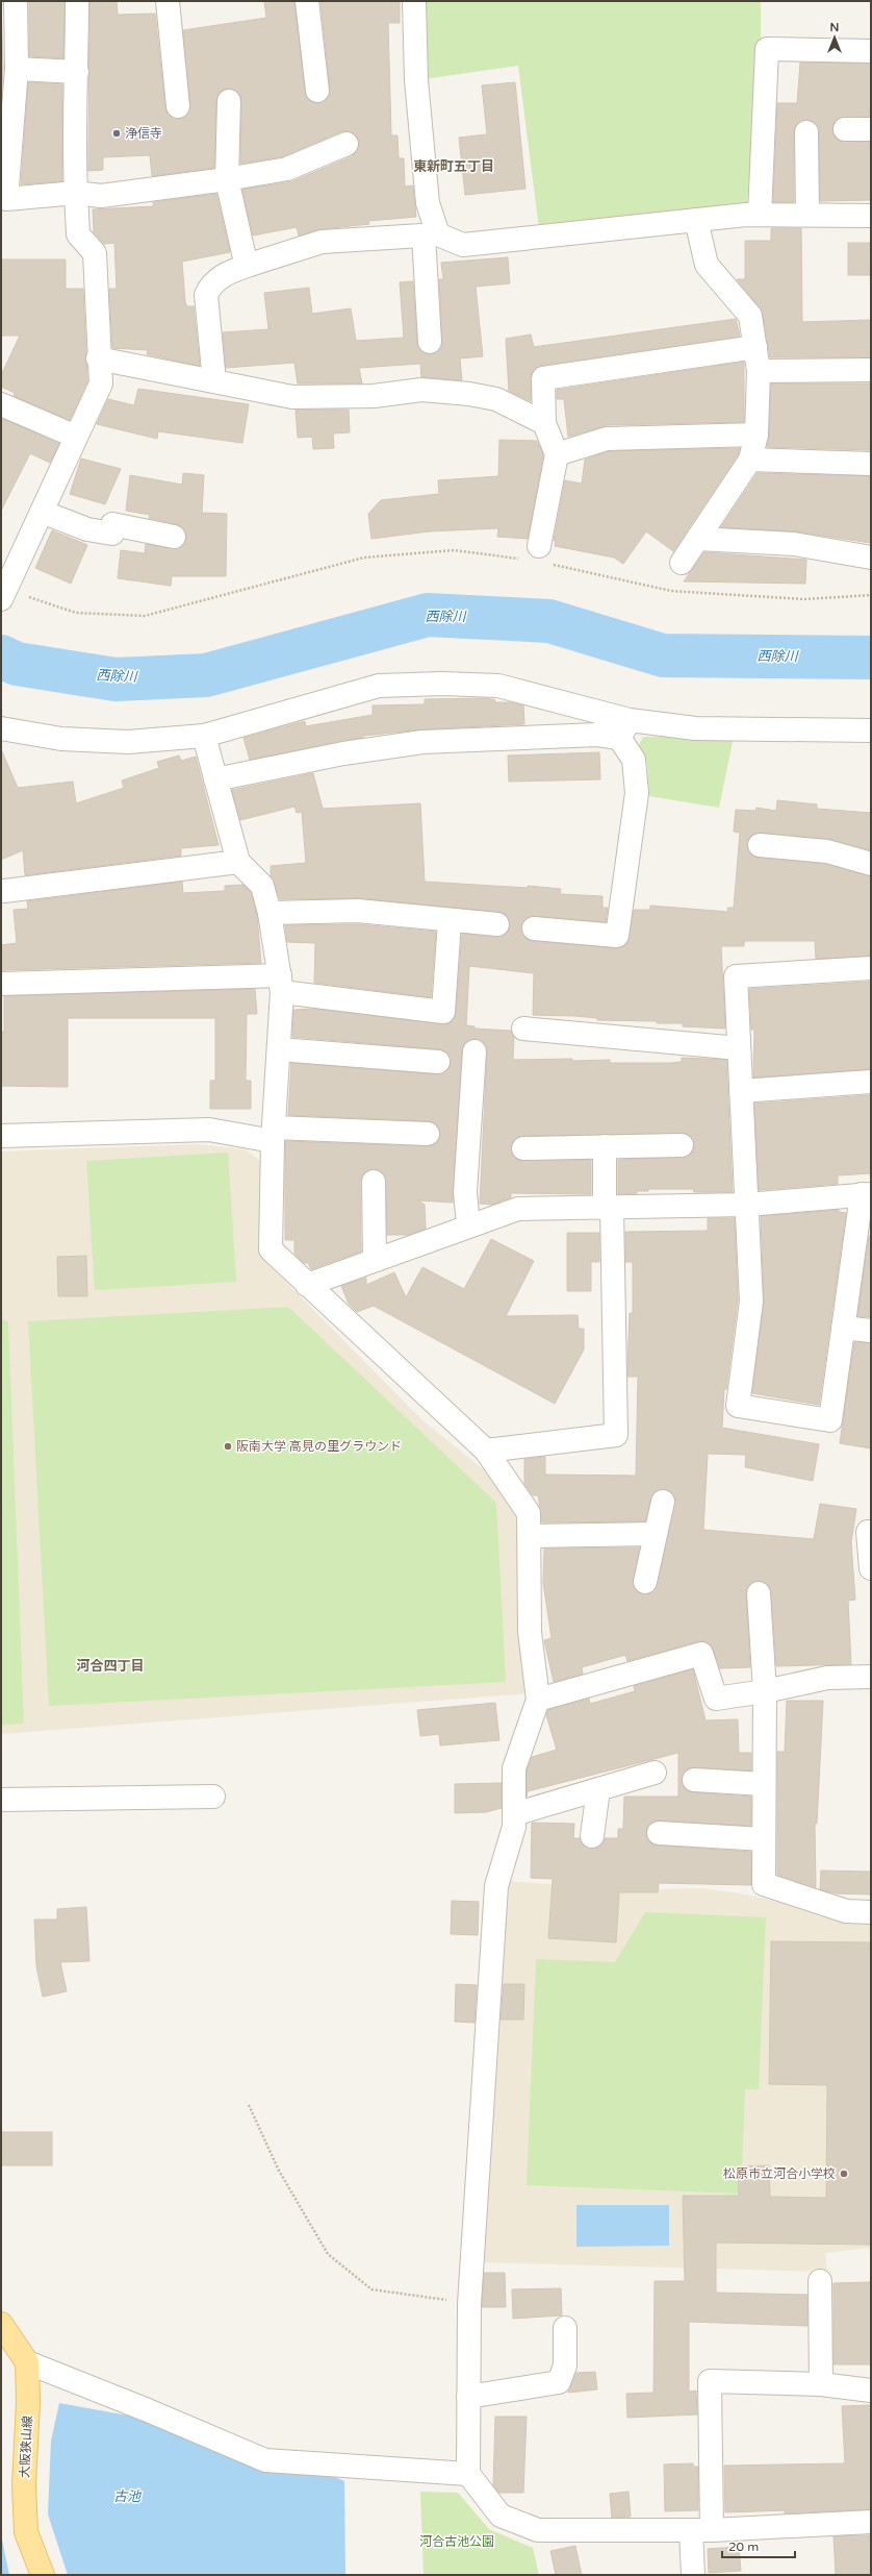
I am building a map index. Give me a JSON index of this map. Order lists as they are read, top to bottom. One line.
{"streets":{"main road":["大阪狭山線"]},"districts":["東新町五丁目","河合四丁目"],"water":["西除川","古池"],"parks":["河合古池公園"],"places":["浄信寺","阪南大学 高見の里グラウンド","松原市立河合小学校"],"scale_bar":"20 m","north":"top"}
